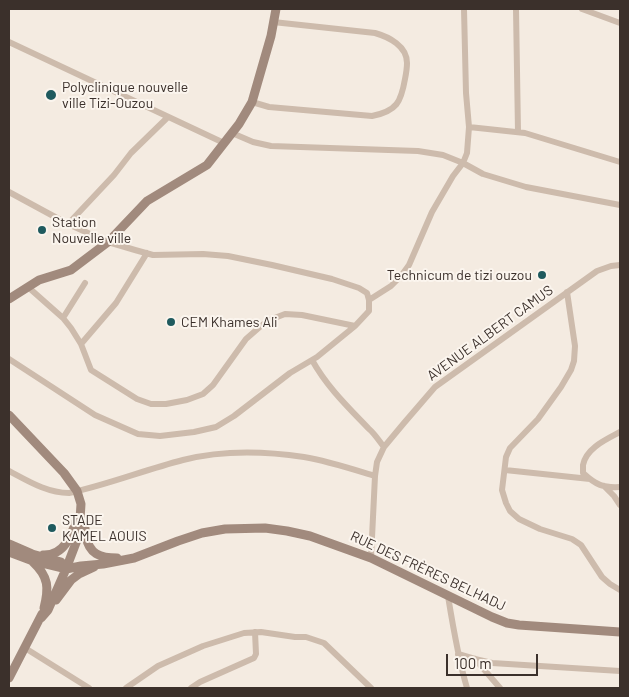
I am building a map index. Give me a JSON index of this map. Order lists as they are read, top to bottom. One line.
{"streets":{"main road":["RUE DES FRÈRES BELHADJ"],"street":["AVENUE ALBERT CAMUS"]},"crossings":[["AVENUE ALBERT CAMUS","RUE DES FRÈRES BELHADJ"]],"places":["Polyclinique nouvelle ville Tizi-Ouzou","Station Nouvelle ville","Technicum de tizi ouzou","CEM Khames Ali","STADE KAMEL AOUIS"],"scale_bar":"100 m"}
